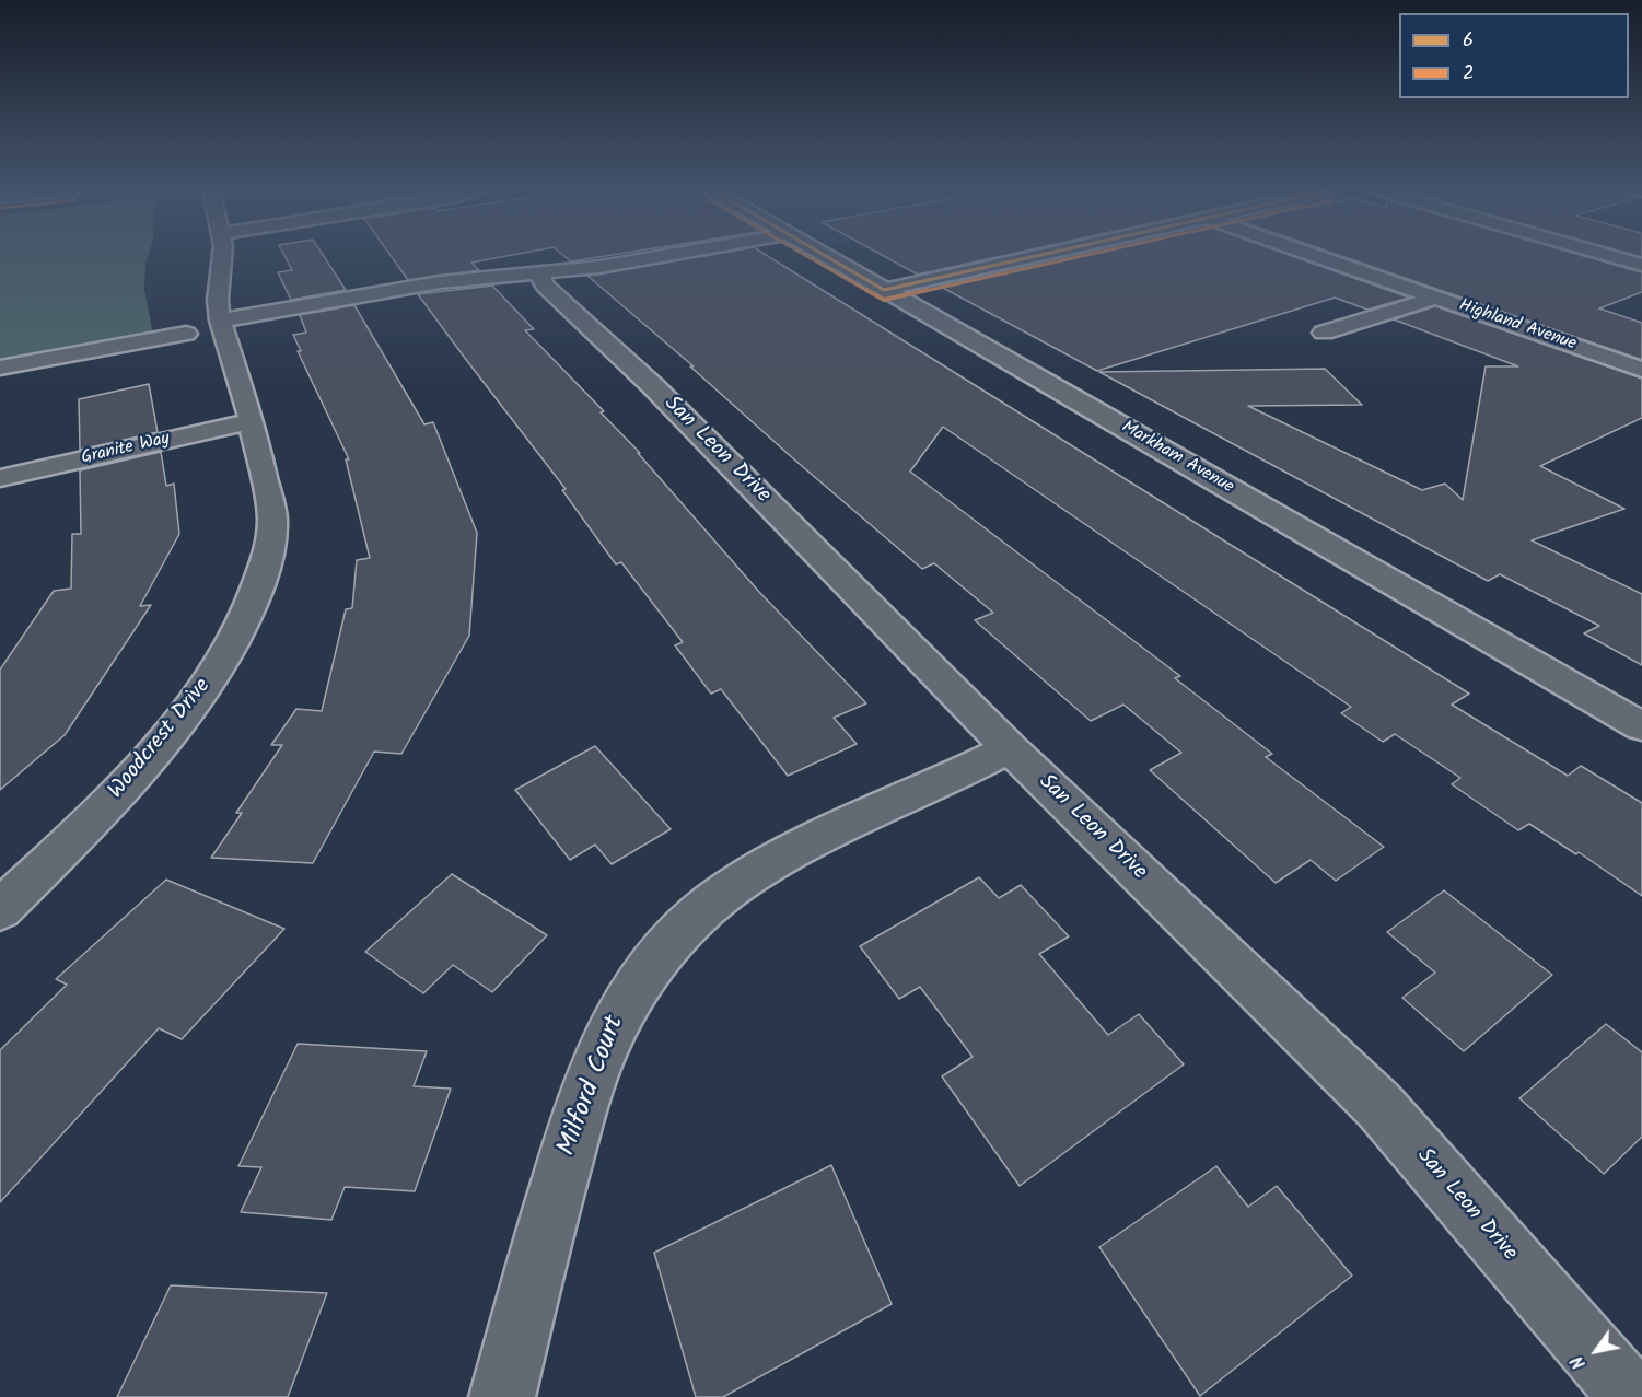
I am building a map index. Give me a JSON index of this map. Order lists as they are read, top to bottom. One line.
{"streets":{"street":["Highland Avenue","Granite Way","San Leon Drive","Markham Avenue","Woodcrest Drive","Milford Court"]},"crossings":[["Granite Way","Woodcrest Drive"],["San Leon Drive","Milford Court"]],"lines":["transit line 6","transit line 2"],"legend":["6","2"],"north":"bottom left"}
